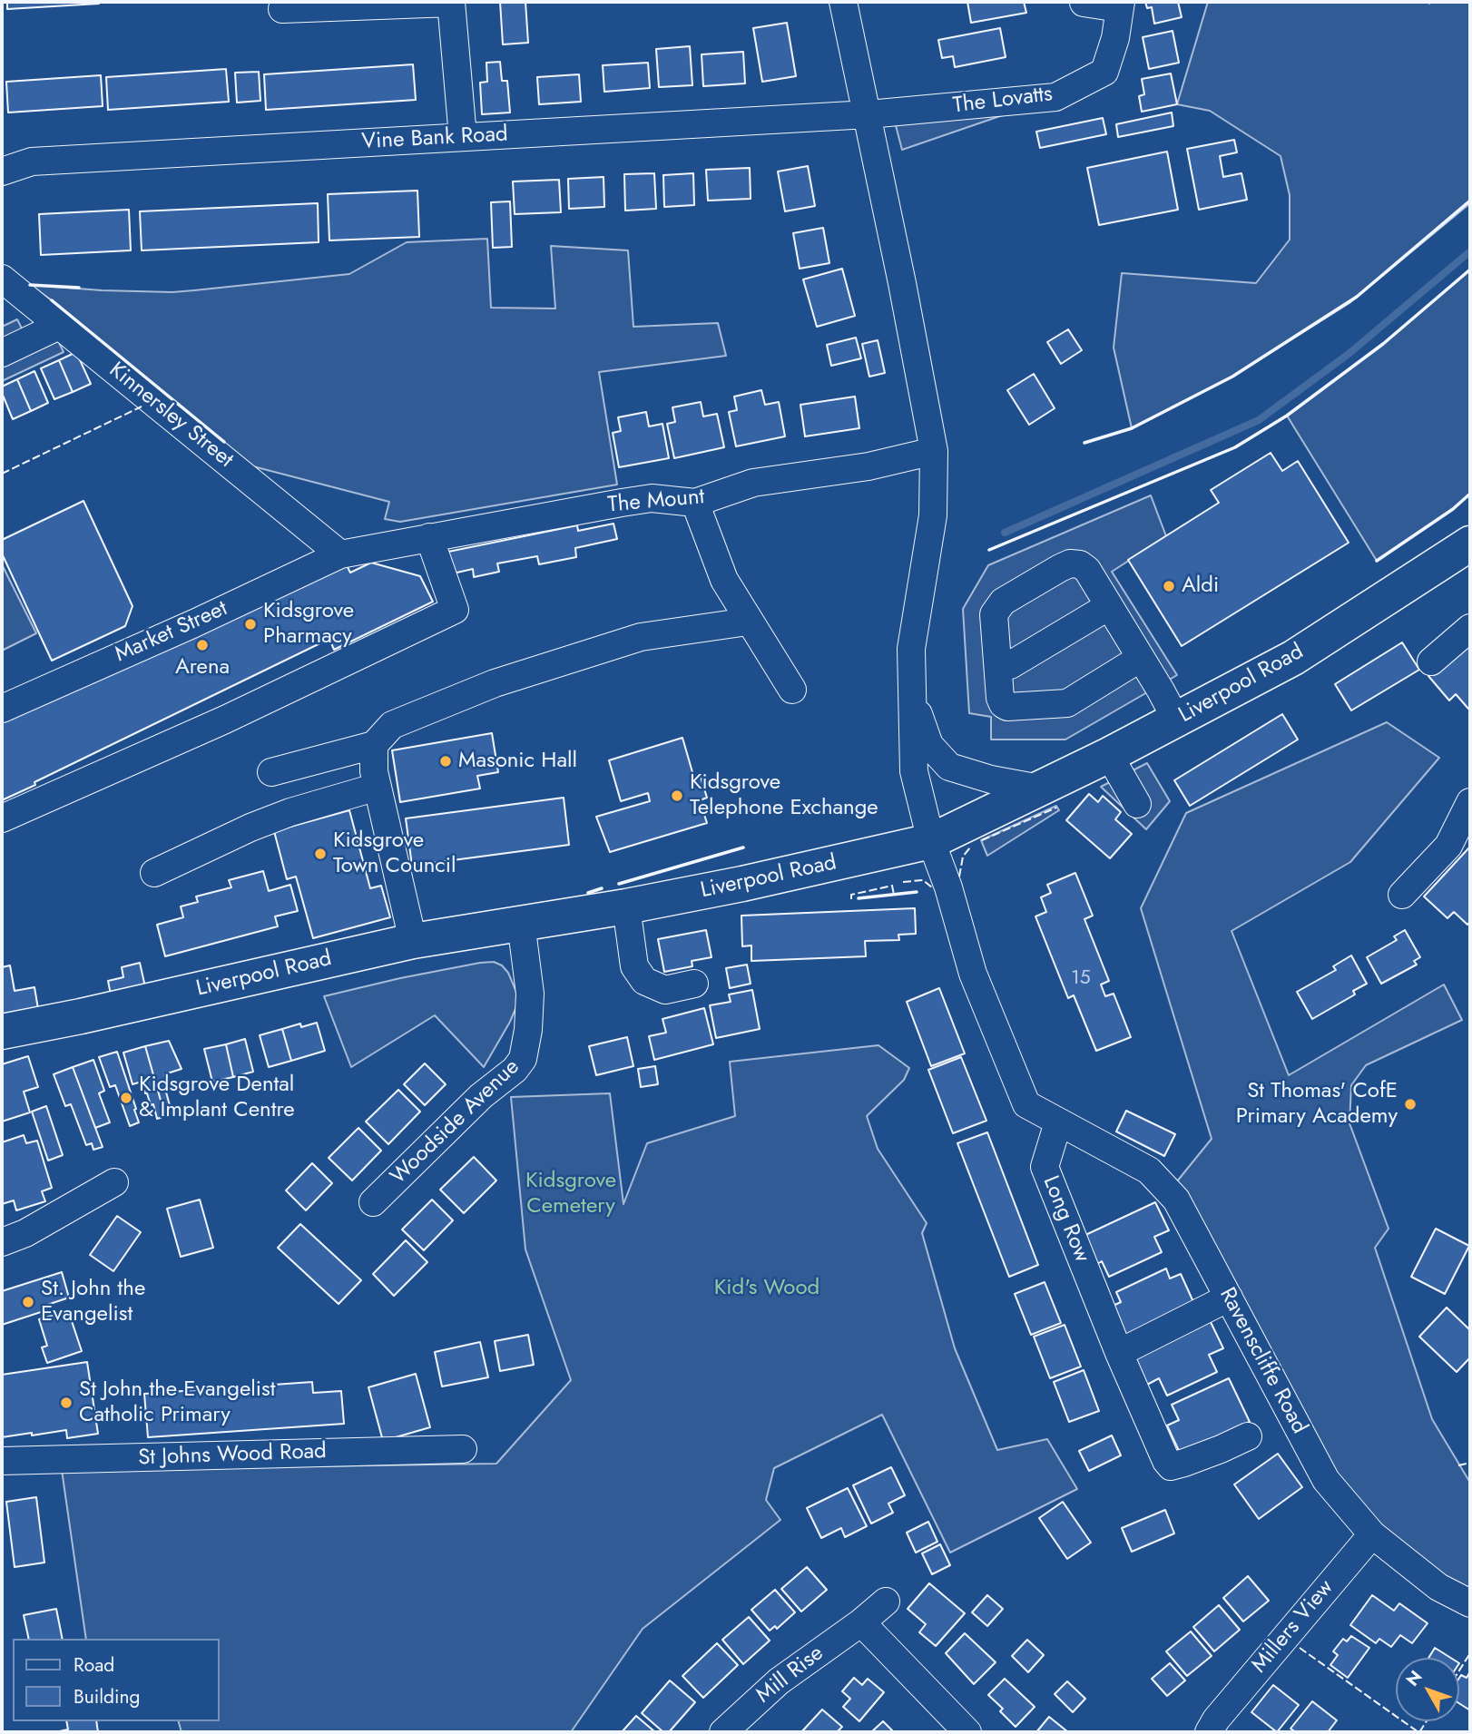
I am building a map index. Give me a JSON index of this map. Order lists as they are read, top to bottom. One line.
{"streets":{"main road":["Liverpool Road"],"street":["The Lovatts","Vine Bank Road","Kinnersley Street","The Mount","Market Street","Woodside Avenue","Long Row","Ravenscliffe Road","St Johns Wood Road","Millers View","Mill Rise"]},"crossings":[["The Lovatts","Vine Bank Road"],["Kinnersley Street","The Mount"],["Kinnersley Street","Market Street"],["The Mount","Market Street"],["Liverpool Road","Woodside Avenue"],["Long Row","Ravenscliffe Road"],["Ravenscliffe Road","Millers View"]],"parks":["Kidsgrove Cemetery","Kid's Wood"],"places":["Aldi","Kidsgrove Pharmacy","Arena","Masonic Hall","Kidsgrove Telephone Exchange","Kidsgrove Town Council","Kidsgrove Dental & Implant Centre","St Thomas' CofE Primary Academy","St. John the Evangelist","St John the Evangelist Catholic Primary"],"house_numbers":["15"],"legend":["Road","Building"],"north":"top left"}
